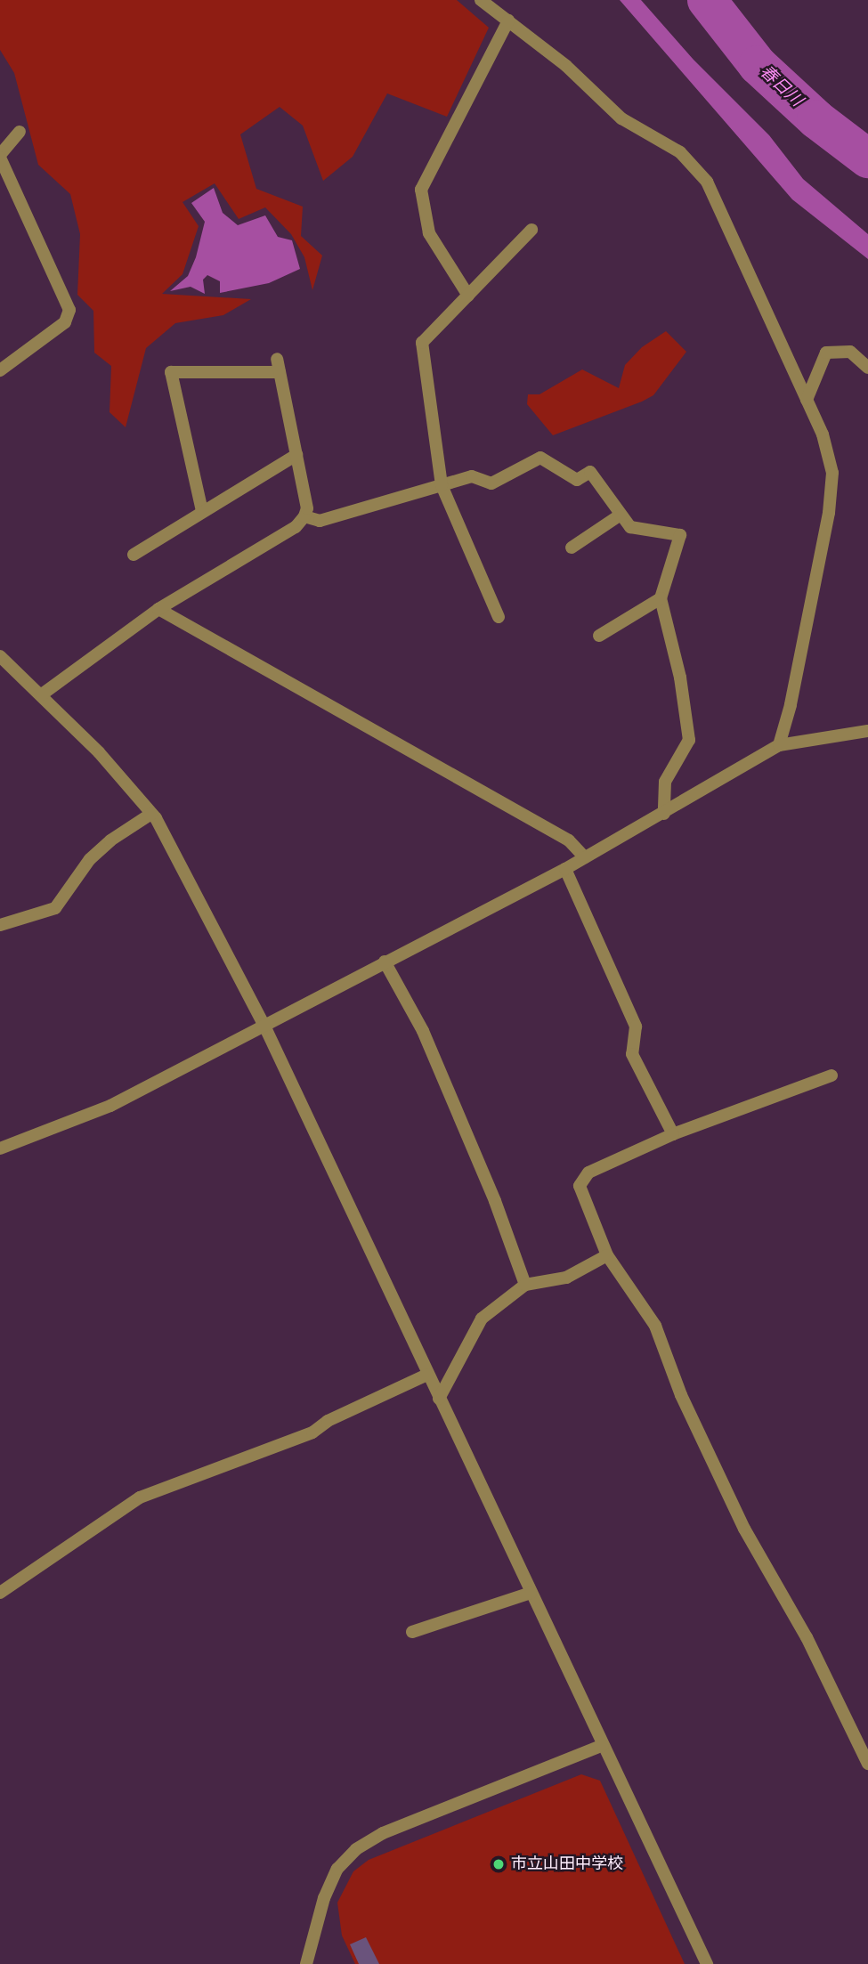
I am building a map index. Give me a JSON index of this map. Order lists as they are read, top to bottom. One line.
{"water":["春日川"],"places":["市立山田中学校"]}
